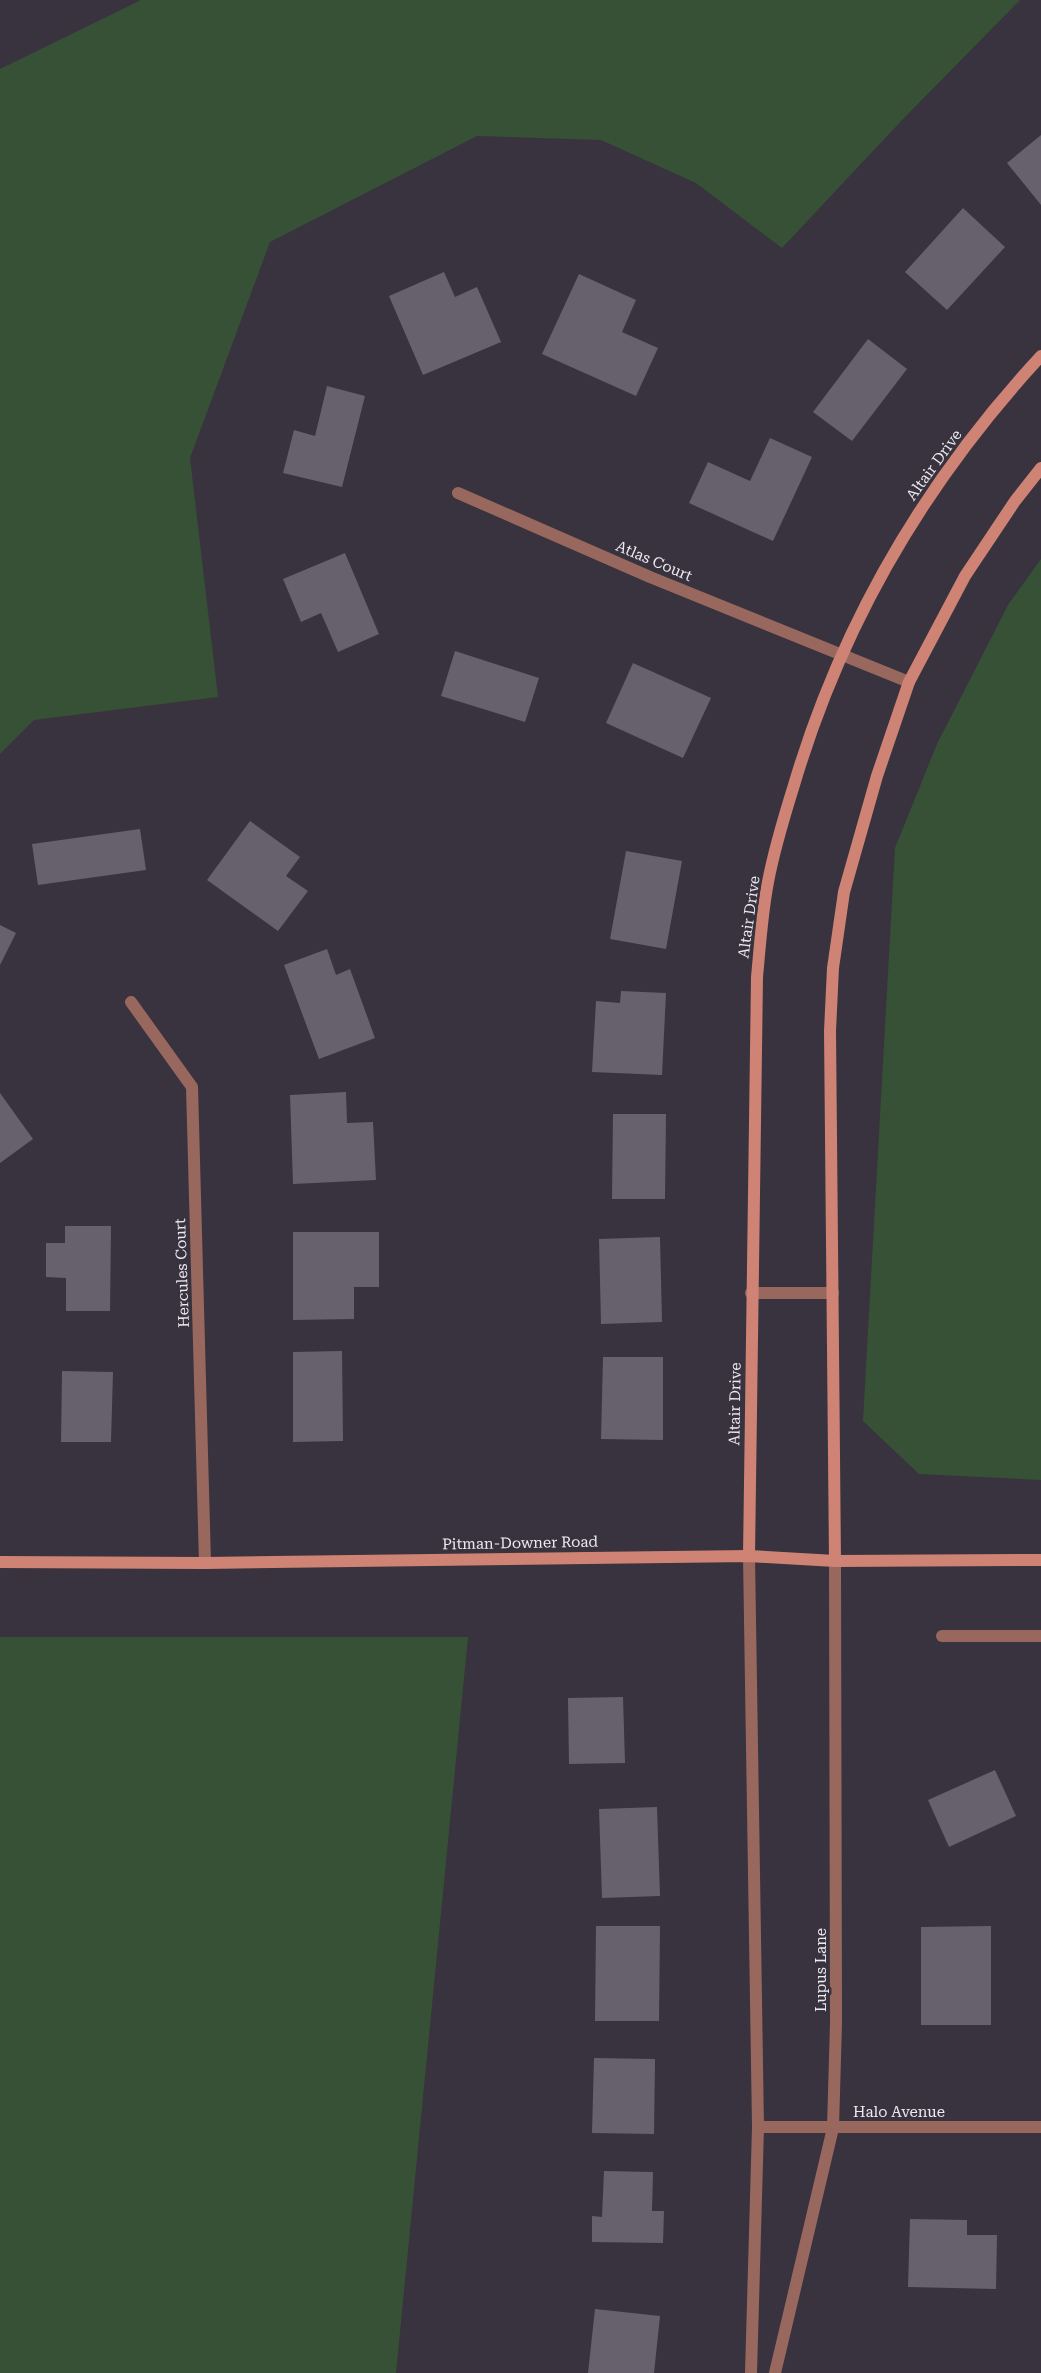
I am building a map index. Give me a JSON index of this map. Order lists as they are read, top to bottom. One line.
{"streets":{"street":["Altair Drive","Atlas Court","Hercules Court","Pitman-Downer Road","Lupus Lane","Halo Avenue"]},"crossings":[["Altair Drive","Atlas Court"],["Altair Drive","Pitman-Downer Road"],["Hercules Court","Pitman-Downer Road"],["Pitman-Downer Road","Lupus Lane"],["Lupus Lane","Halo Avenue"]]}
